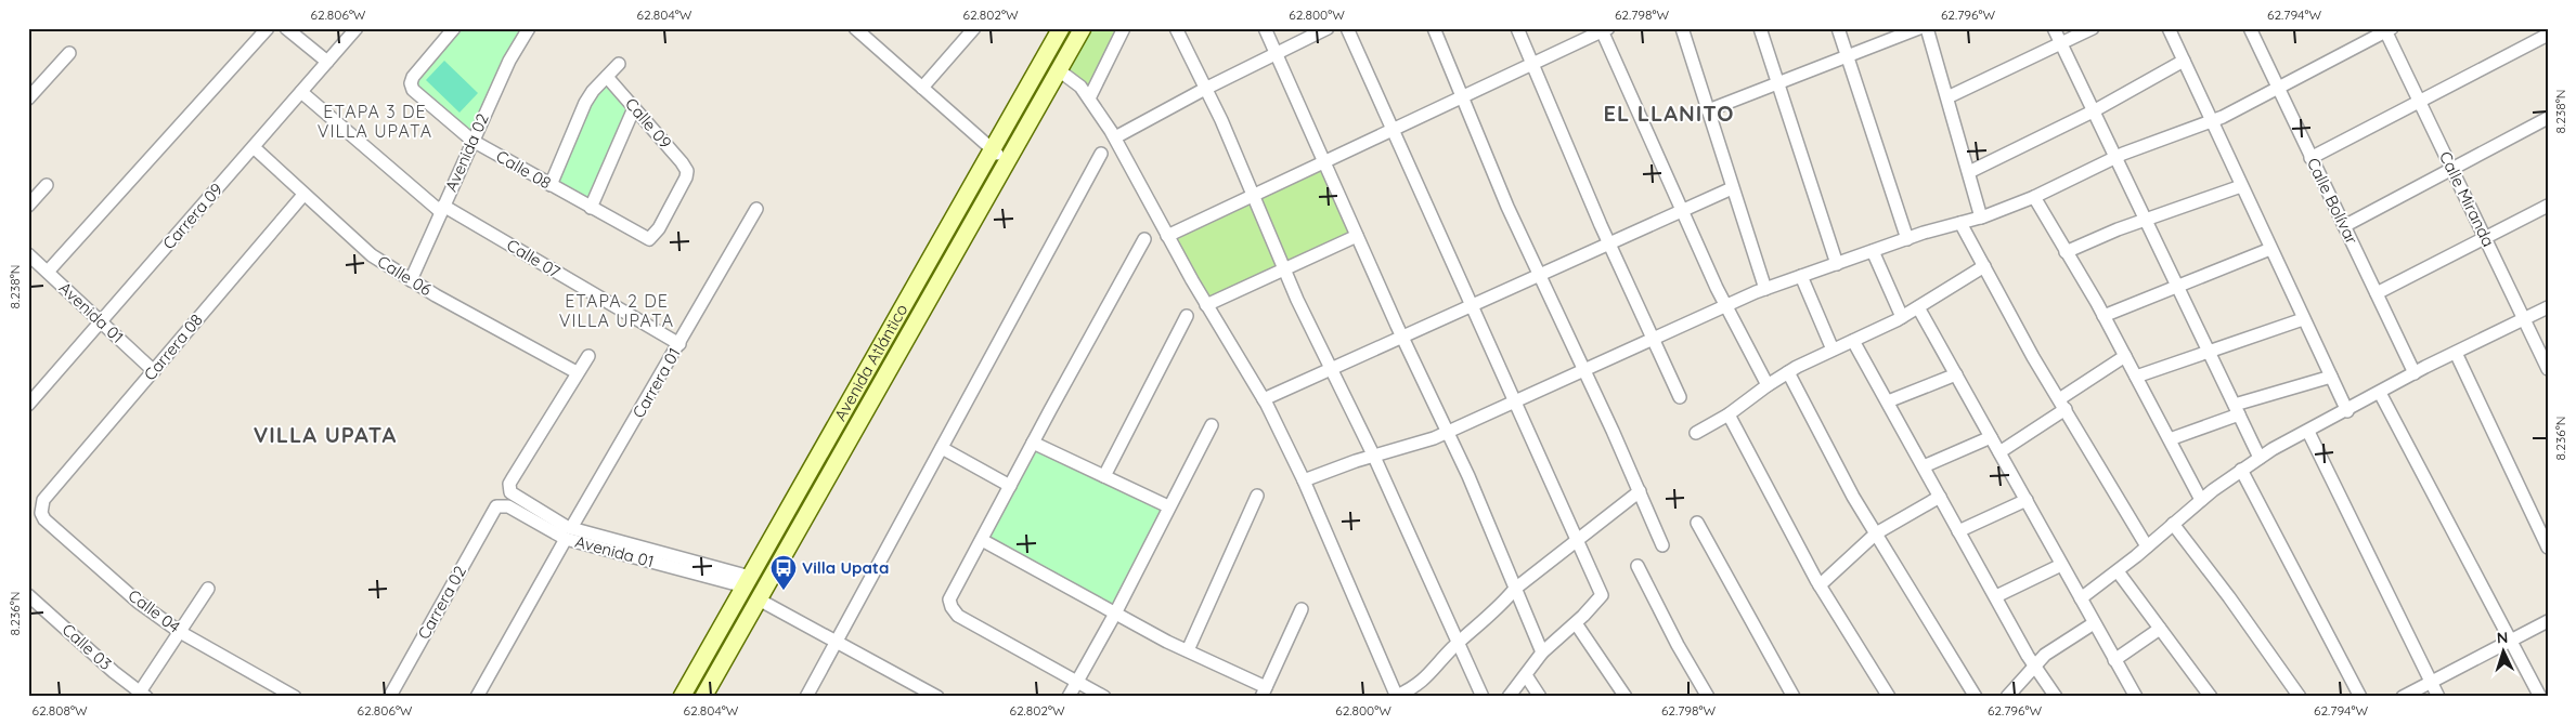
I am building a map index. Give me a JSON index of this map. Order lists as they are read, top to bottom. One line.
{"streets":{"street":["Calle 09","Avenida 02","Calle 08","Calle Miranda","Calle Bolívar","Carrera 09","Calle 07","Calle 06","Avenida 01","Carrera 08","Avenida Atlántico","Carrera 01","Carrera 02","Calle 04","Calle 03"]},"crossings":[["Calle 09","Calle 08"],["Avenida 02","Calle 08"],["Avenida 02","Calle 07"],["Avenida 02","Calle 06"],["Carrera 09","Calle 07"],["Carrera 09","Calle 06"],["Carrera 09","Avenida 01"],["Calle 07","Carrera 01"],["Calle 06","Avenida 01"],["Calle 06","Carrera 08"],["Avenida 01","Carrera 08"],["Avenida 01","Avenida Atlántico"],["Avenida 01","Carrera 01"],["Avenida 01","Carrera 02"],["Carrera 08","Calle 04"]],"districts":["ETAPA 3 DE VILLA UPATA","EL LLANITO","ETAPA 2 DE VILLA UPATA","VILLA UPATA"],"places":{"bus stop":["Villa Upata"]},"north":"top","coordinates":["62.806°W","62.804°W","62.802°W","62.800°W","62.798°W","62.796°W","62.794°W","8.238°N","8.236°N","62.808°W"]}
